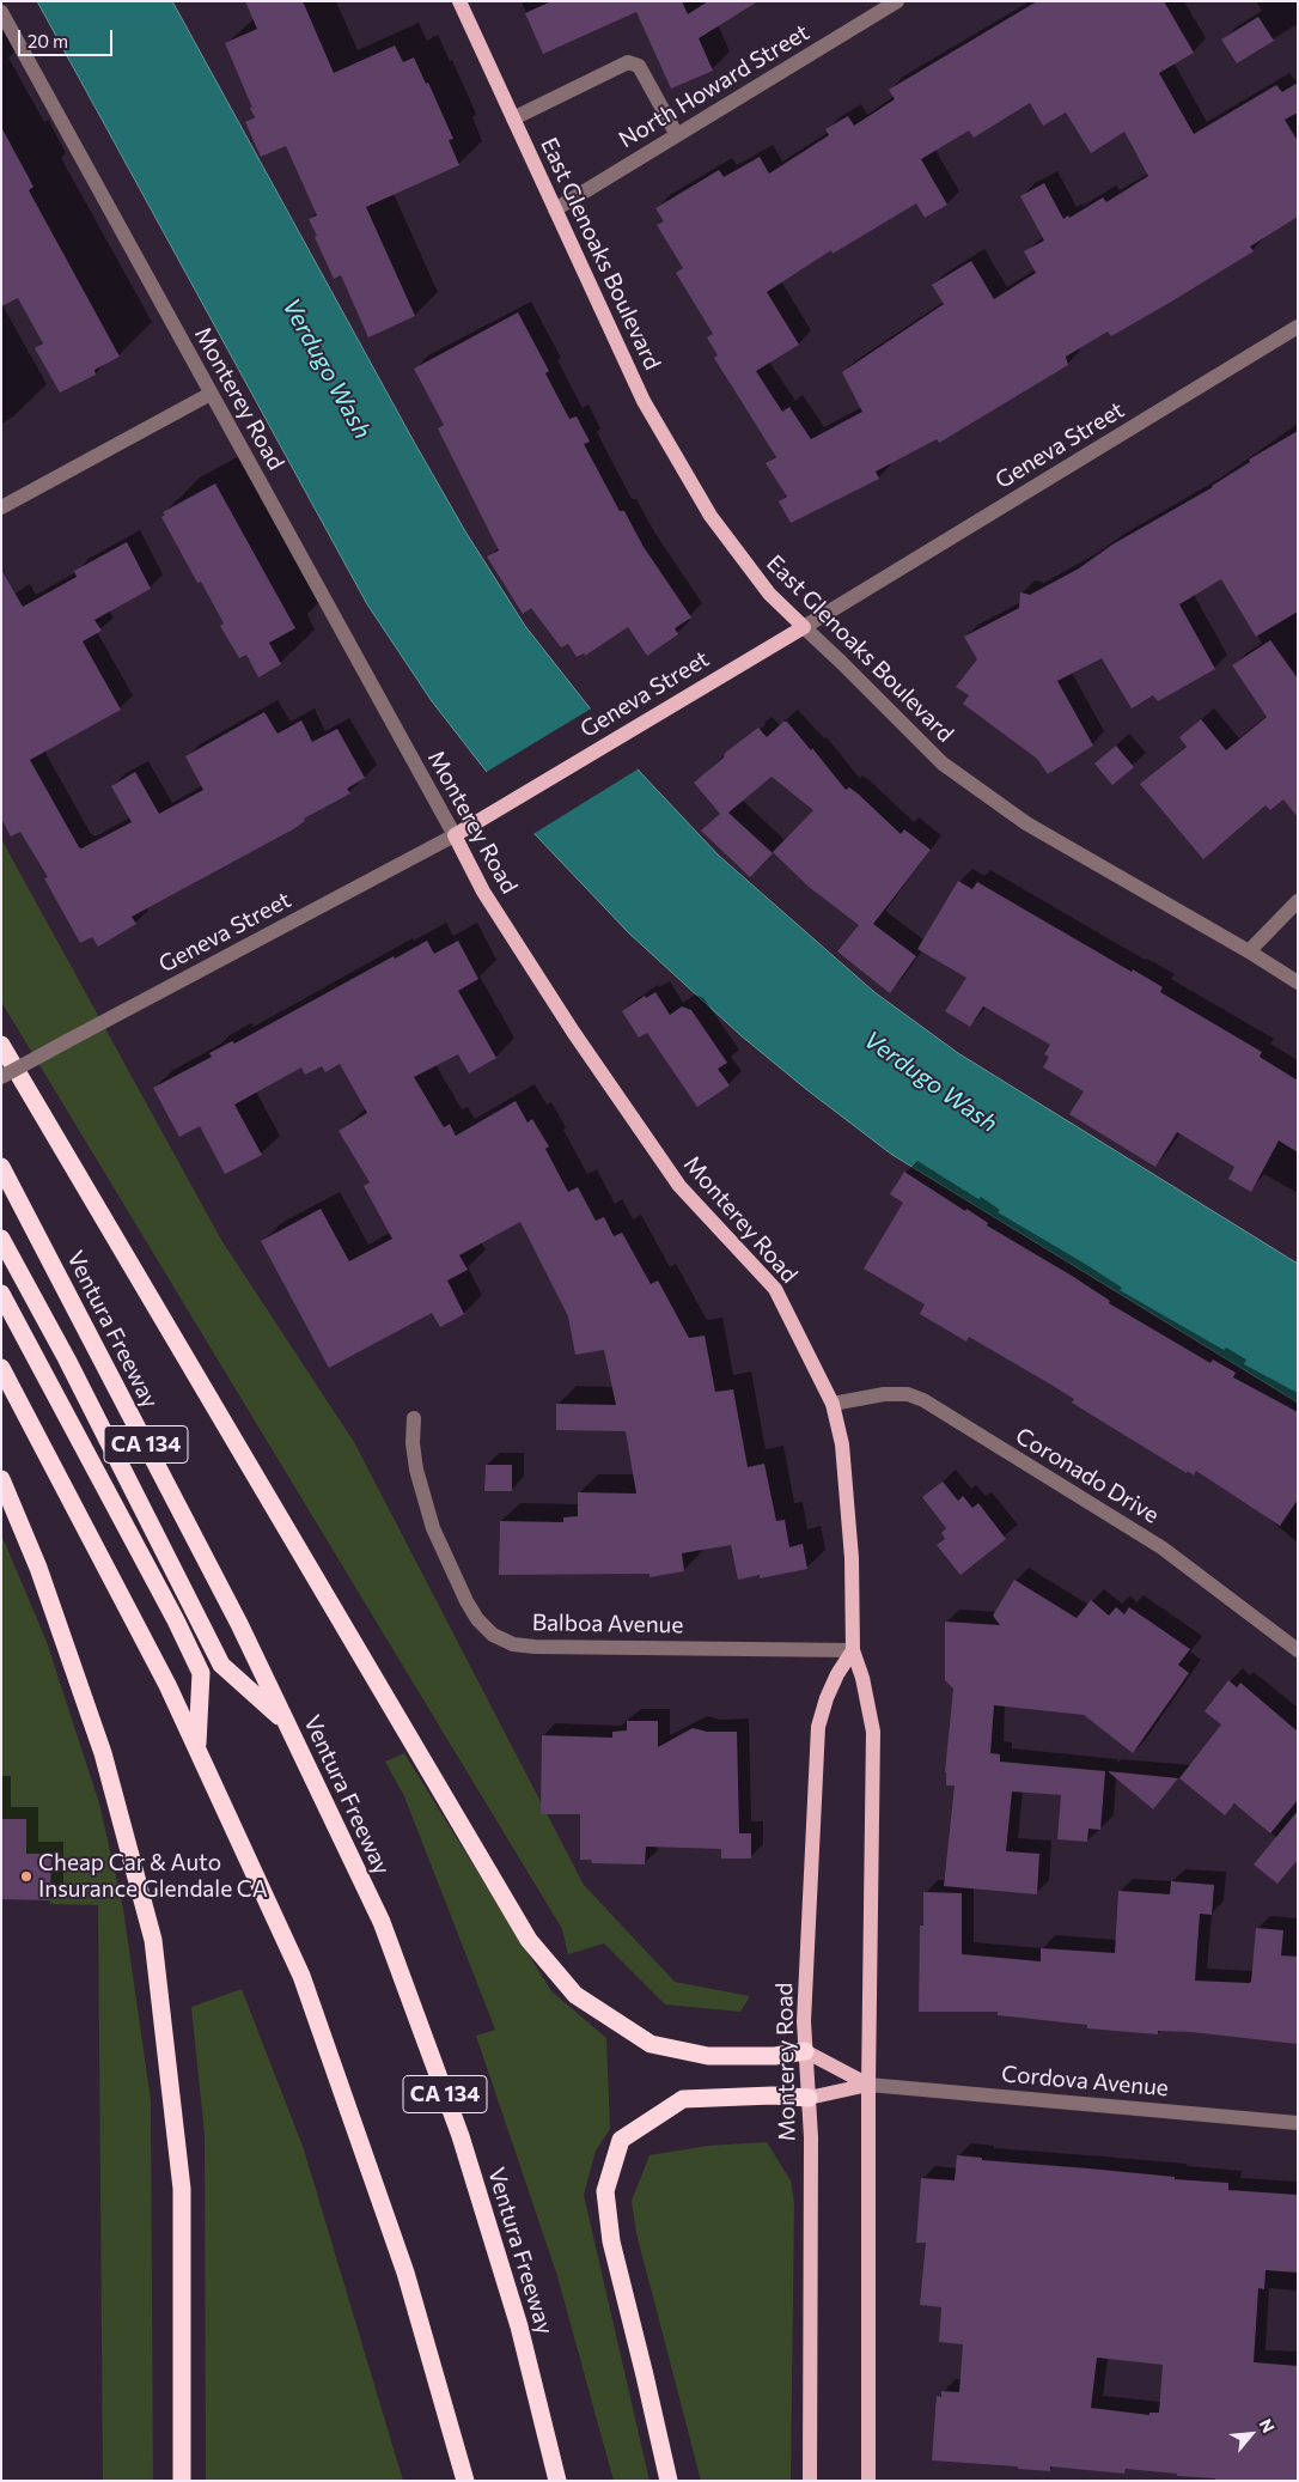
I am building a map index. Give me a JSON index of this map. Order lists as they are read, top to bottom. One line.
{"streets":{"highway":["Ventura Freeway","CA 134"],"main road":["East Glenoaks Boulevard","Monterey Road","Geneva Street"],"street":["North Howard Street","Coronado Drive","Balboa Avenue","Cordova Avenue"]},"crossings":[["North Howard Street","East Glenoaks Boulevard"],["East Glenoaks Boulevard","Geneva Street"],["Monterey Road","Geneva Street"],["Monterey Road","Coronado Drive"],["Monterey Road","Balboa Avenue"],["Monterey Road","Cordova Avenue"]],"water":["Verdugo Wash"],"places":["Cheap Car & Auto Insurance Glendale CA"],"scale_bar":"20 m","north":"top right"}
